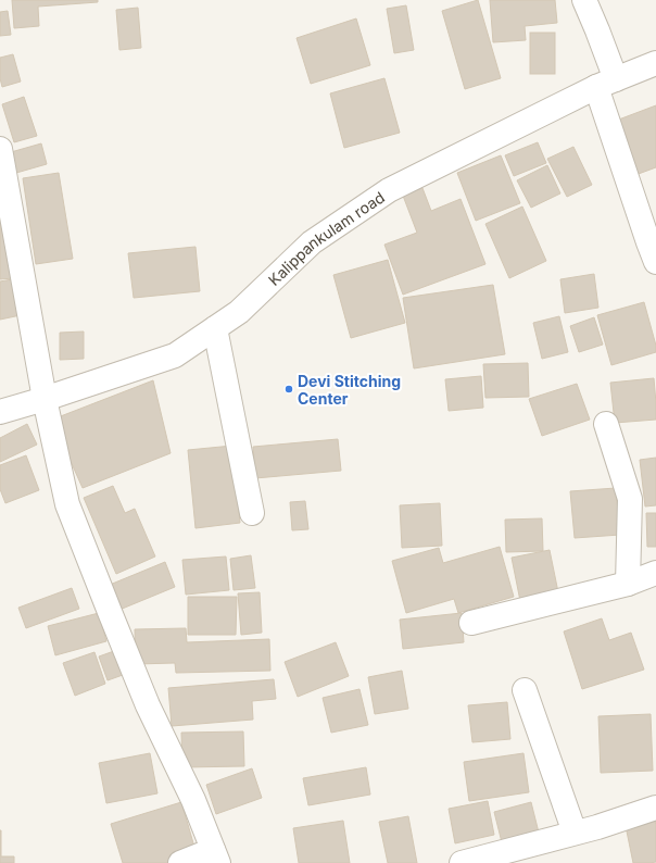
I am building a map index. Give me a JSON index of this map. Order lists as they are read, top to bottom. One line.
{"streets":{"street":["Kalippankulam road"]},"places":["Devi Stitching Center"]}
